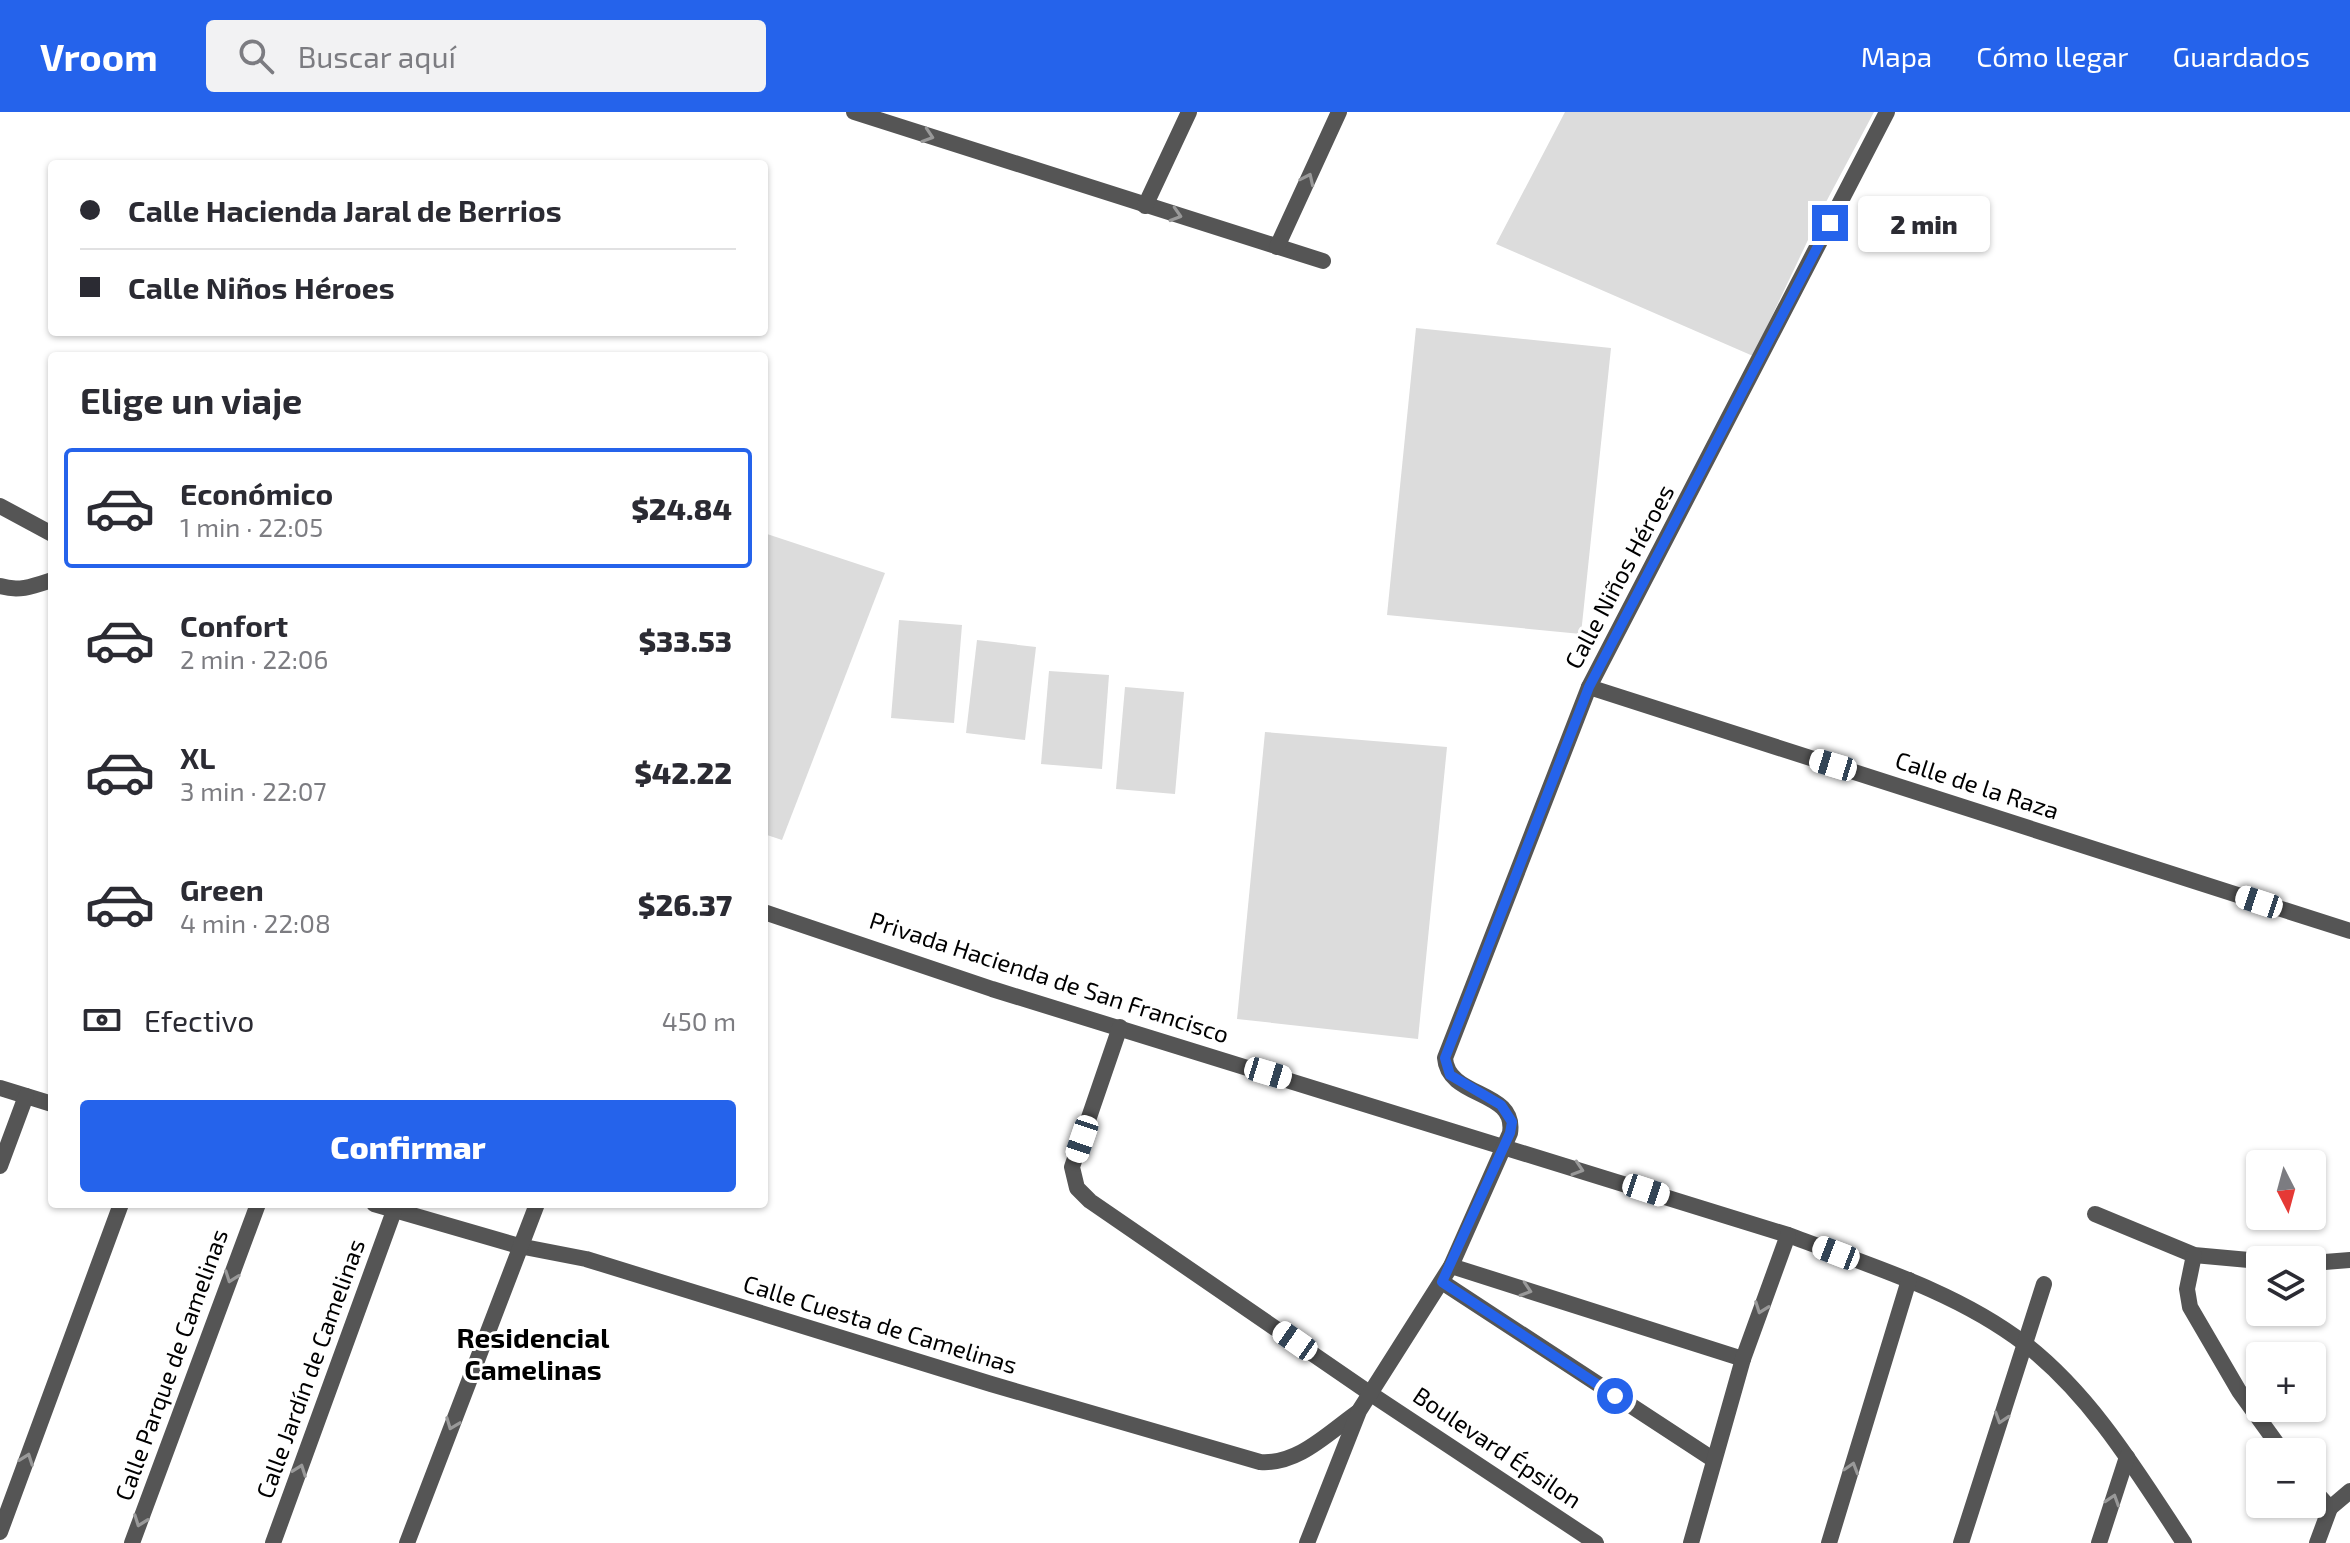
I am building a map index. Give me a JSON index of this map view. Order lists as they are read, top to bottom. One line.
{"streets":{"street":["Calle Niños Héroes","Calle de la Raza","Privada Hacienda de San Francisco","Calle Cuesta de Camelinas","Calle Parque de Camelinas","Calle Jardín de Camelinas","Boulevard Épsilon"]},"crossings":[["Calle Niños Héroes","Calle de la Raza"],["Calle Niños Héroes","Privada Hacienda de San Francisco"],["Privada Hacienda de San Francisco","Boulevard Épsilon"],["Calle Cuesta de Camelinas","Calle Jardín de Camelinas"]],"districts":["Residencial Camelinas"],"north":"bottom","page":{"header":"Vroom","search":"Buscar aquí","nav":["Mapa","Cómo llegar","Guardados"],"banner":["Calle Hacienda Jaral de Berrios","Calle Niños Héroes"],"bubble":"2 min","heading":"Elige un viaje","list":[{"name":"Económico","note":"1 min · 22:05","value":"$24.84"},{"name":"Confort","note":"2 min · 22:06","value":"$33.53"},{"name":"XL","note":"3 min · 22:07","value":"$42.22"},{"name":"Green","note":"4 min · 22:08","value":"$26.37"}],"pay":["Efectivo","450 m"],"buttons":"Confirmar","map_buttons":["+","−"]}}
